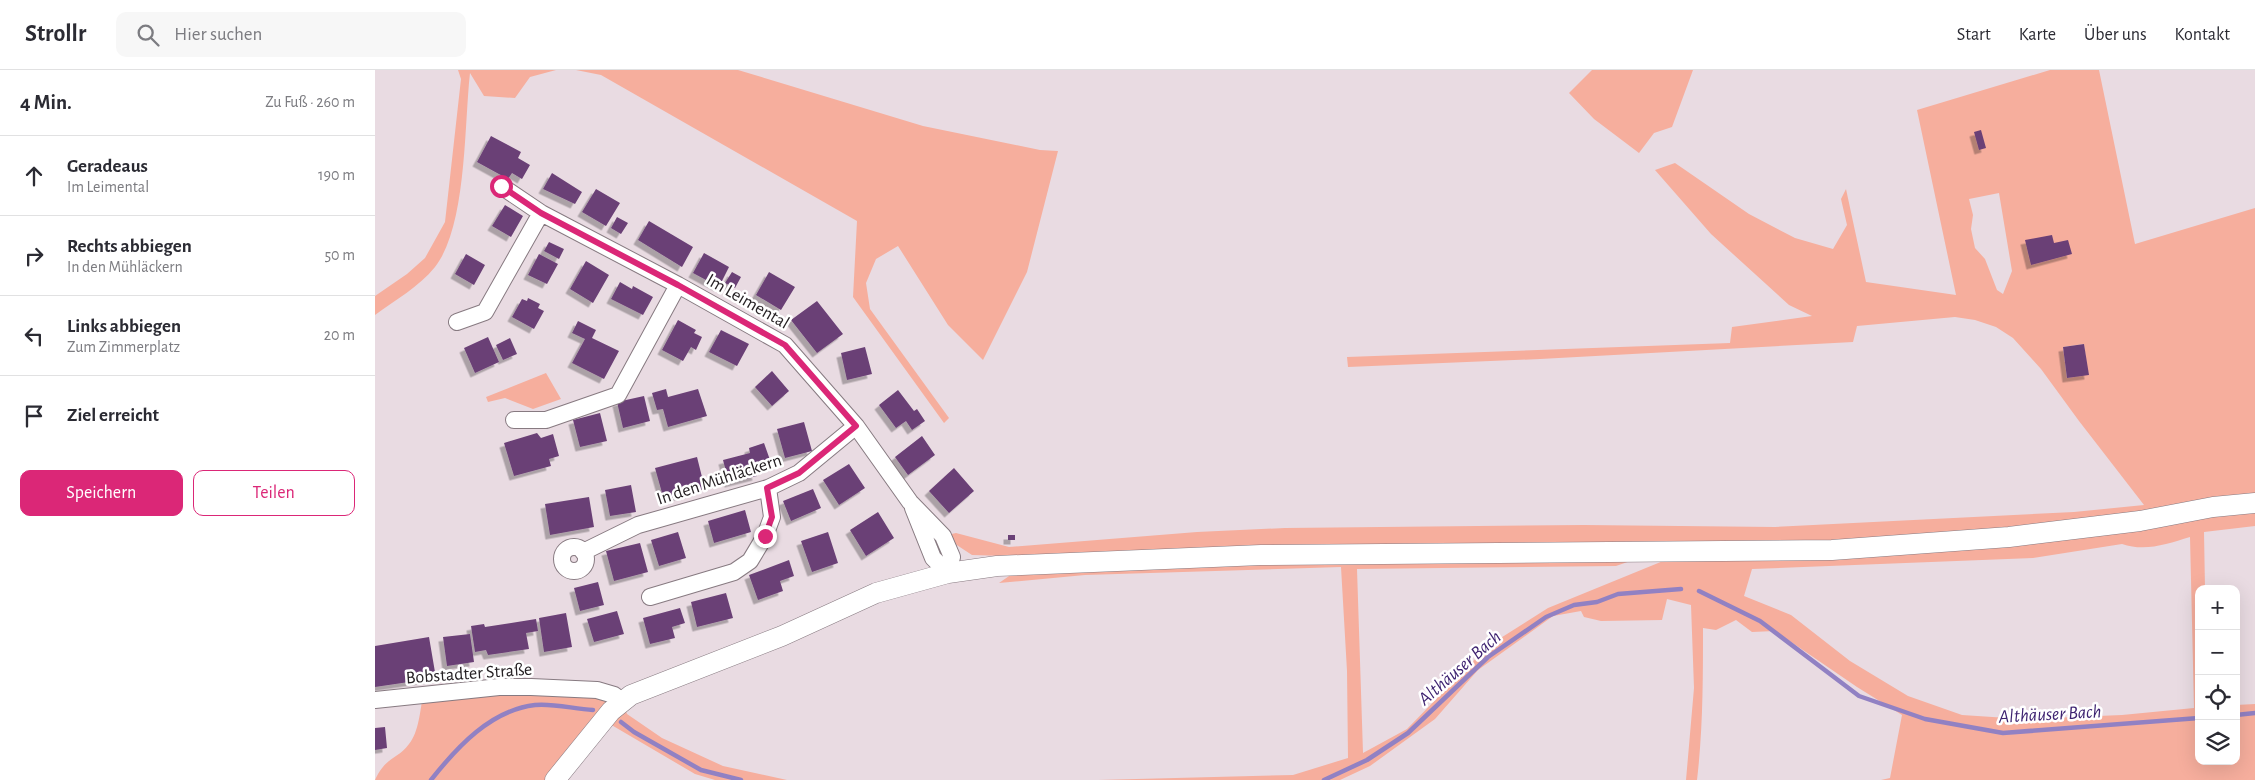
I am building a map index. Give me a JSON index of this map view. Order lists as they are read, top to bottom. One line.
{"streets":{"street":["Im Leimental","In den Mühläckern","Bobstadter Straße"]},"crossings":[["Im Leimental","In den Mühläckern"]],"water":["Althäuser Bach"],"page":{"header":"Strollr","search":"Hier suchen","nav":["Start","Karte","Über uns","Kontakt"],"heading":["4 Min.","Zu Fuß · 260 m"],"list":[["Geradeaus","Im Leimental","190 m"],["Rechts abbiegen","In den Mühläckern","50 m"],["Links abbiegen","Zum Zimmerplatz","20 m"],"Ziel erreicht"],"buttons":["Speichern","Teilen"],"map_buttons":["+","−"]}}
